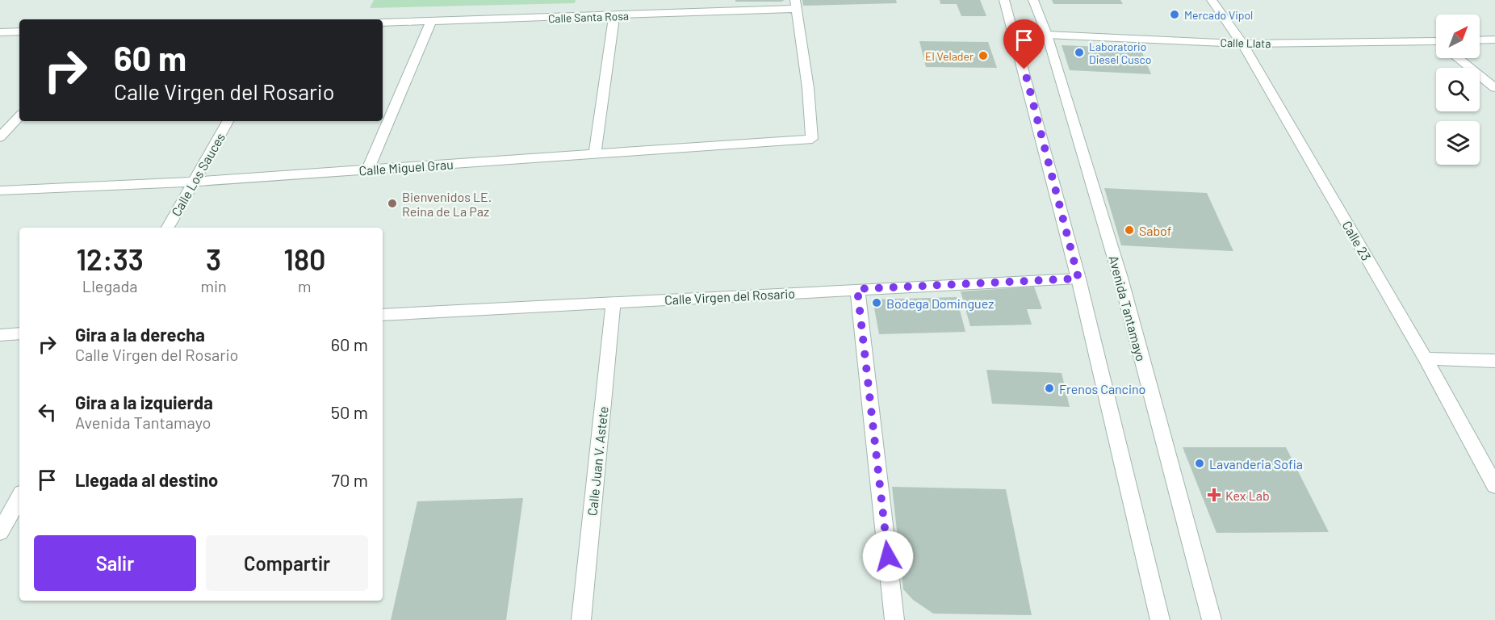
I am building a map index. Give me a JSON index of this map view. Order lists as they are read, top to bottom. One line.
{"streets":{"street":["Calle Santa Rosa","Calle Llata","Calle Miguel Grau","Calle Los Sauces","Calle 23","Calle Virgen del Rosario","Avenida Tantamayo","Calle Juan V. Astete"]},"crossings":[["Calle Santa Rosa","Calle Miguel Grau"],["Calle Llata","Calle 23"],["Calle Llata","Avenida Tantamayo"],["Calle Miguel Grau","Calle Los Sauces"],["Calle Virgen del Rosario","Calle Juan V. Astete"]],"places":{"other":["Mercado Vipol","Laboratorio Diesel Cusco","El Velader","Bienvenidos LE. Reina de La Paz","Sabof","Bodega Dominguez","Frenos Cancino","Lavanderia Sofia"],"health":["Kex Lab"]},"north":"top right","page":{"turn":["60 m","Calle Virgen del Rosario"],"eta":["12:33","Llegada","3","min","180","m"],"list":[{"name":"Gira a la derecha","note":"Calle Virgen del Rosario","value":"60 m"},{"name":"Gira a la izquierda","note":"Avenida Tantamayo","value":"50 m"},{"name":"Llegada al destino","value":"70 m"}],"buttons":["Salir","Compartir"]}}
